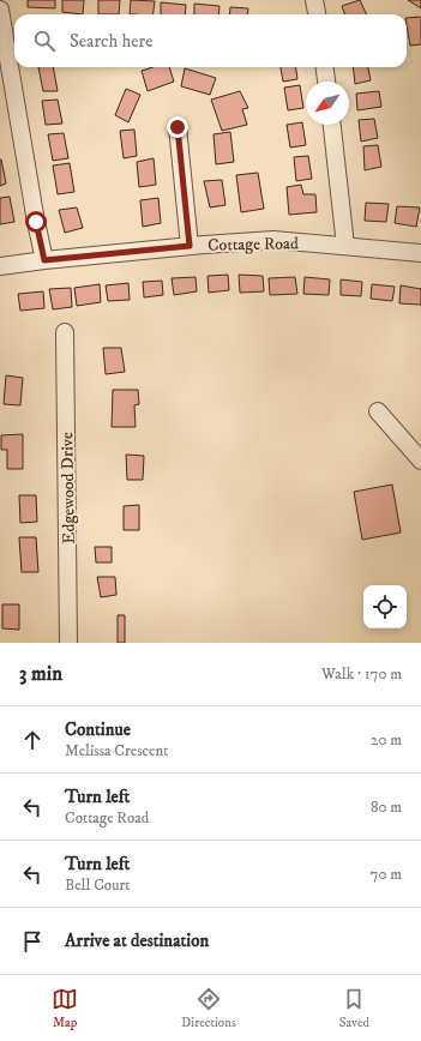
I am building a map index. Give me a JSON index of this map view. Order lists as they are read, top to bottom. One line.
{"streets":{"street":["Cottage Road","Edgewood Drive"]},"north":"bottom left","page":{"search":"Search here","heading":["3 min","Walk · 170 m"],"list":[["Continue","Melissa Crescent","20 m"],["Turn left","Cottage Road","80 m"],["Turn left","Bell Court","70 m"],"Arrive at destination"],"nav":["Map","Directions","Saved"]}}
